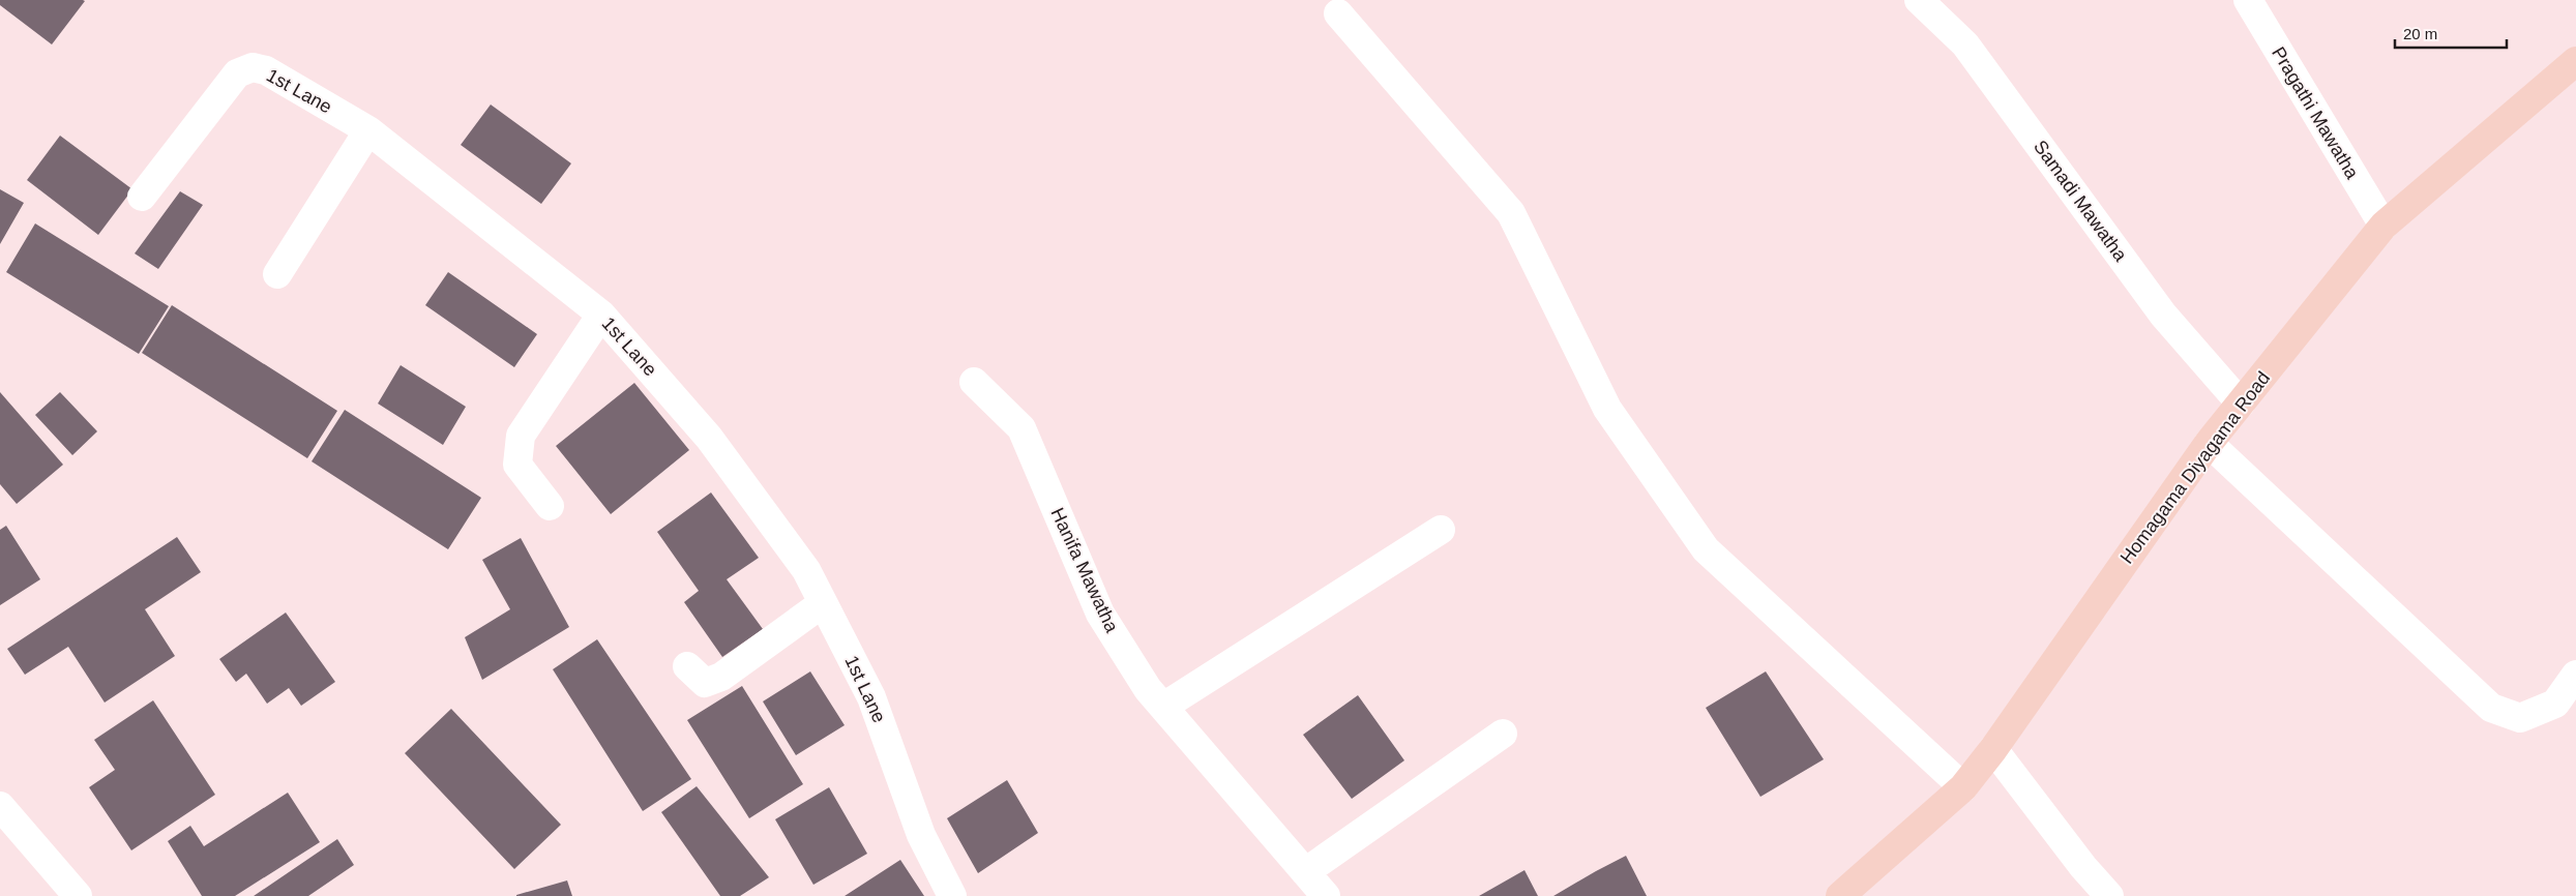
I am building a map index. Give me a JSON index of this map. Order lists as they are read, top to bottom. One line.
{"streets":{"main road":["Homagama Diyagama Road"],"street":["1st Lane","Pragathi Mawatha","Samadi Mawatha","Hanifa Mawatha"]},"crossings":[["Pragathi Mawatha","Homagama Diyagama Road"],["Samadi Mawatha","Homagama Diyagama Road"]],"scale_bar":"20 m"}
